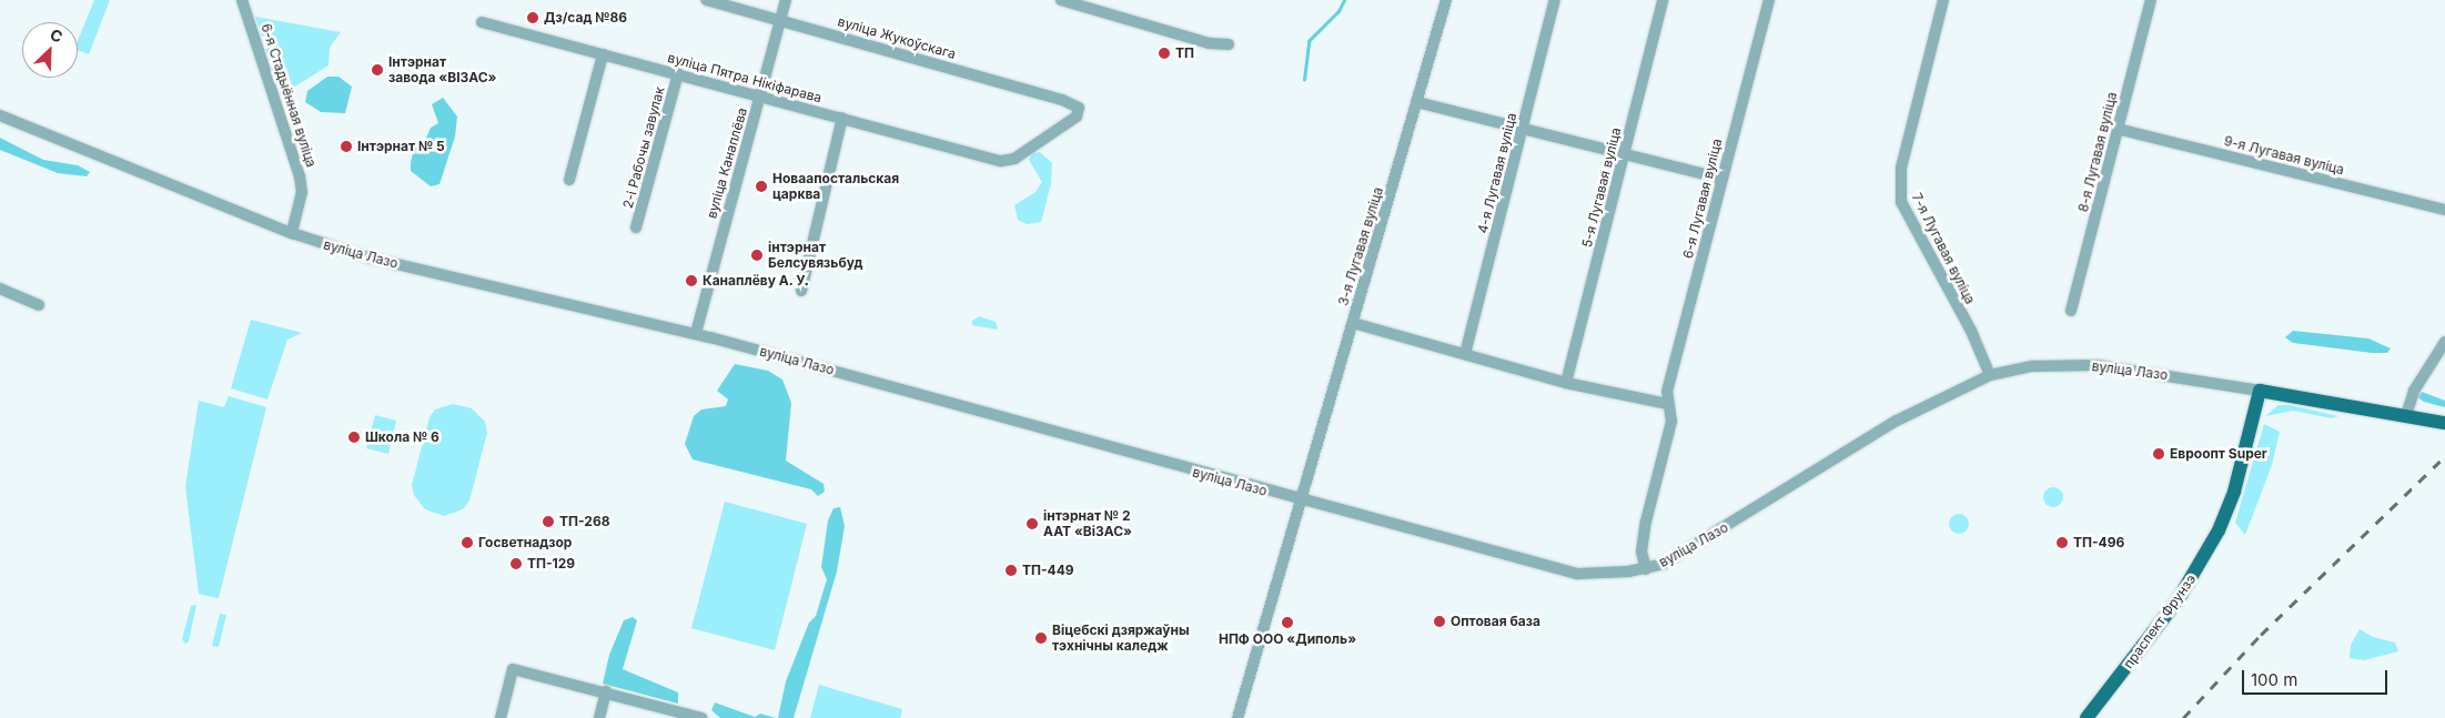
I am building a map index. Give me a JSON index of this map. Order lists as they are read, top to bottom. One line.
{"streets":{"main road":["вуліца Лазо","праспект Фрунзэ"],"street":["вуліца Жукоўскага","вуліца Пятра Нікіфарава","6-я Стадыённая вуліца","2-і Рабочы завулак","8-я Лугавая вуліца","9-я Лугавая вуліца","вуліца Канаплёва","4-я Лугавая вуліца","5-я Лугавая вуліца","6-я Лугавая вуліца","3-я Лугавая вуліца","7-я Лугавая вуліца"]},"crossings":[["вуліца Жукоўскага","вуліца Пятра Нікіфарава"],["вуліца Жукоўскага","вуліца Канаплёва"],["вуліца Пятра Нікіфарава","2-і Рабочы завулак"],["вуліца Пятра Нікіфарава","вуліца Канаплёва"],["6-я Стадыённая вуліца","вуліца Лазо"],["8-я Лугавая вуліца","9-я Лугавая вуліца"],["вуліца Канаплёва","вуліца Лазо"],["6-я Лугавая вуліца","вуліца Лазо"],["3-я Лугавая вуліца","вуліца Лазо"],["7-я Лугавая вуліца","вуліца Лазо"],["вуліца Лазо","праспект Фрунзэ"]],"places":["Дз/сад №86","ТП","Інтэрнат завода «ВІЗАС»","Інтэрнат № 5","Новаапостальская царква","інтэрнат Белсувязьбуд","Канаплёву А. У.","Школа № 6","Евроопт Super","ТП-268","інтэрнат № 2 ААТ «ВіЗАС»","Госветнадзор","ТП-496","ТП-129","ТП-449","Оптовая база","НПФ ООО «Диполь»","Віцебскі дзяржаўны тэхнічны каледж"],"scale_bar":"100 m","north":"top right"}
